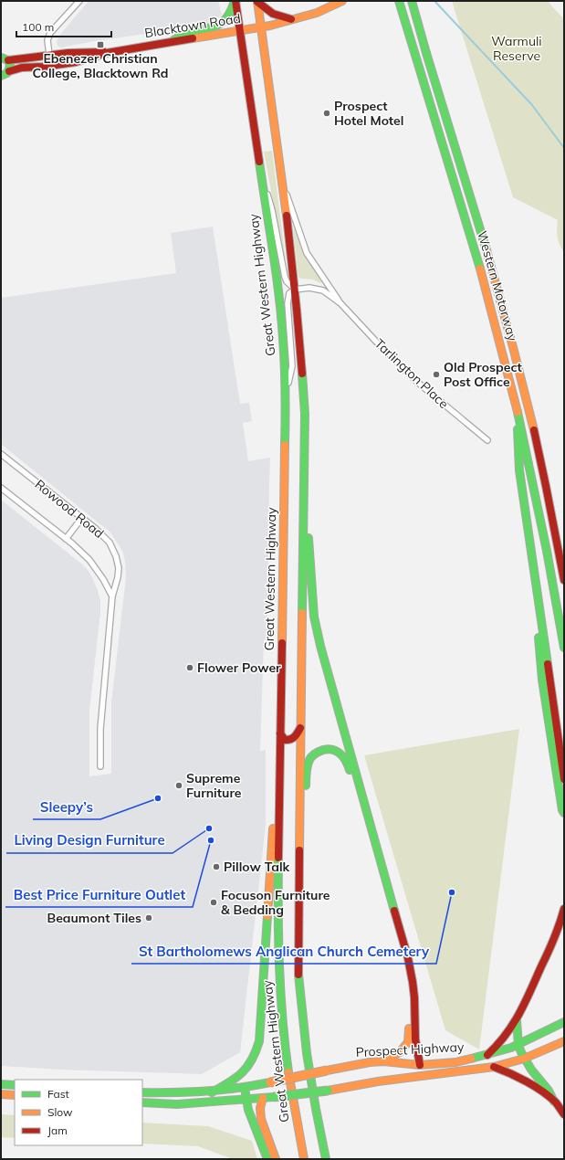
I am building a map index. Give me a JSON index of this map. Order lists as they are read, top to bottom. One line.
{"streets":{"main road":["Blacktown Road","Great Western Highway","Western Motorway","Prospect Highway"],"street":["Tarlington Place","Rowood Road"]},"crossings":[["Blacktown Road","Great Western Highway"]],"parks":["Warmuli Reserve"],"places":{"transit":["Ebenezer Christian College, Blacktown Rd"],"other":["Prospect Hotel Motel","Old Prospect Post Office","Flower Power","Supreme Furniture","Sleepy’s","Living Design Furniture","Best Price Furniture Outlet","Pillow Talk","St Bartholomews Anglican Church Cemetery","Focuson Furniture & Bedding","Beaumont Tiles"]},"legend":["Fast","Slow","Jam"],"scale_bar":"100 m"}
